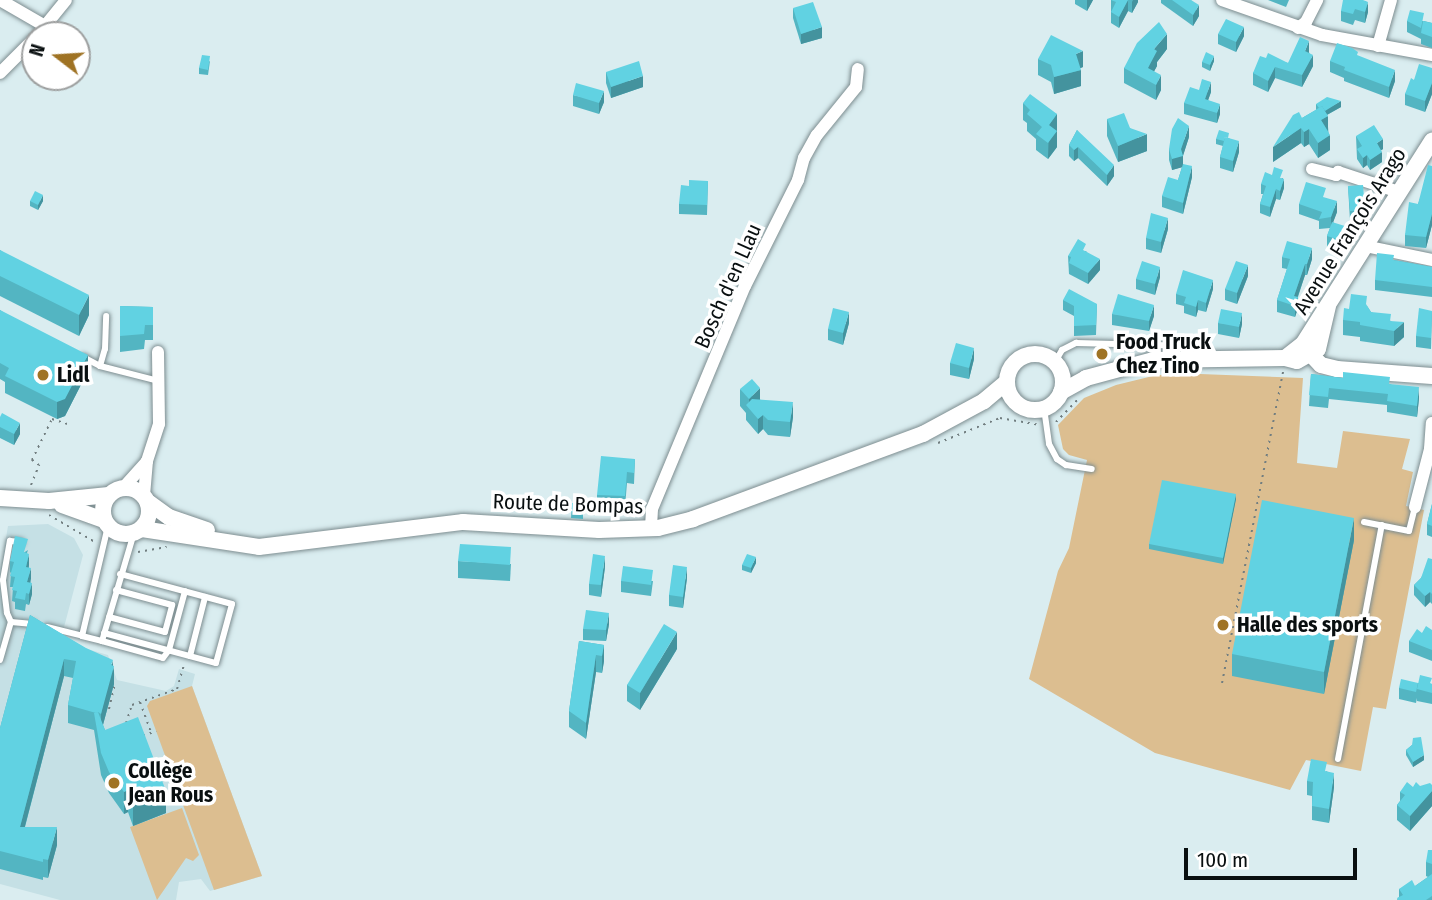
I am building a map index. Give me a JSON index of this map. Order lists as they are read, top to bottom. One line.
{"streets":{"main road":["Avenue François Arago","Route de Bompas"],"street":["Bosch d'en Llau"]},"crossings":[["Bosch d'en Llau","Route de Bompas"]],"places":["Food Truck Chez Tino","Lidl","Halle des sports","Collège Jean Rous"],"scale_bar":"100 m","north":"left"}
